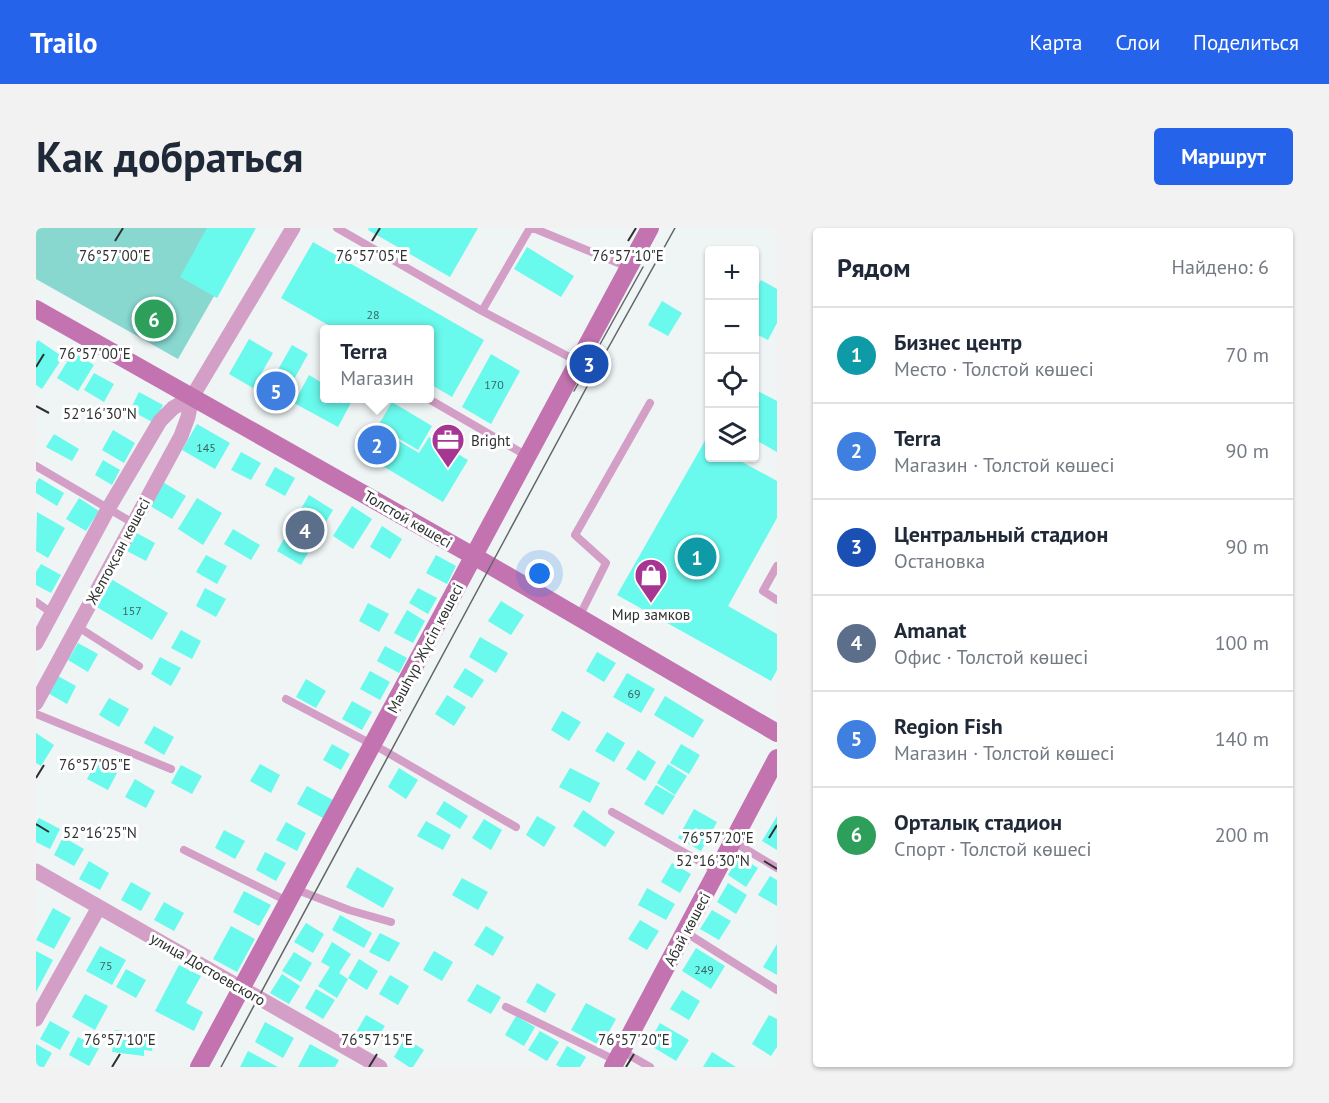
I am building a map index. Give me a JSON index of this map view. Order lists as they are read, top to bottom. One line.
{"streets":{"street":["Толстой көшесі","Желтоқсан көшесі","Мәшһүр Жүсіп көшесі","Абай көшесі","улица Достоевского"]},"crossings":[["Толстой көшесі","Желтоқсан көшесі"],["Толстой көшесі","Мәшһүр Жүсіп көшесі"],["Мәшһүр Жүсіп көшесі","улица Достоевского"]],"places":{"office":["Bright"],"shop":["Мир замков"]},"house_numbers":["28","170","145","157","69","75","249"],"page":{"header":"Trailo","nav":["Карта","Слои","Поделиться"],"buttons":"Маршрут","title":"Как добраться","heading":["Рядом","Найдено: 6"],"map_buttons":["+","−"],"pins":["6","3","5","2","4","1"],"list":[{"mark":"1","name":"Бизнес центр","note":"Место · Толстой көшесі","value":"70 m"},{"mark":"2","name":"Terra","note":"Магазин · Толстой көшесі","value":"90 m"},{"mark":"3","name":"Центральный стадион","note":"Остановка","value":"90 m"},{"mark":"4","name":"Amanat","note":"Офис · Толстой көшесі","value":"100 m"},{"mark":"5","name":"Region Fish","note":"Магазин · Толстой көшесі","value":"140 m"},{"mark":"6","name":"Орталық стадион","note":"Спорт · Толстой көшесі","value":"200 m"}],"popup":["Terra","Магазин"]},"coordinates":["76°57'00\"E","76°57'05\"E","76°57'10\"E","52°16'30\"N","52°16'25\"N","76°57'20\"E","76°57'15\"E"]}
